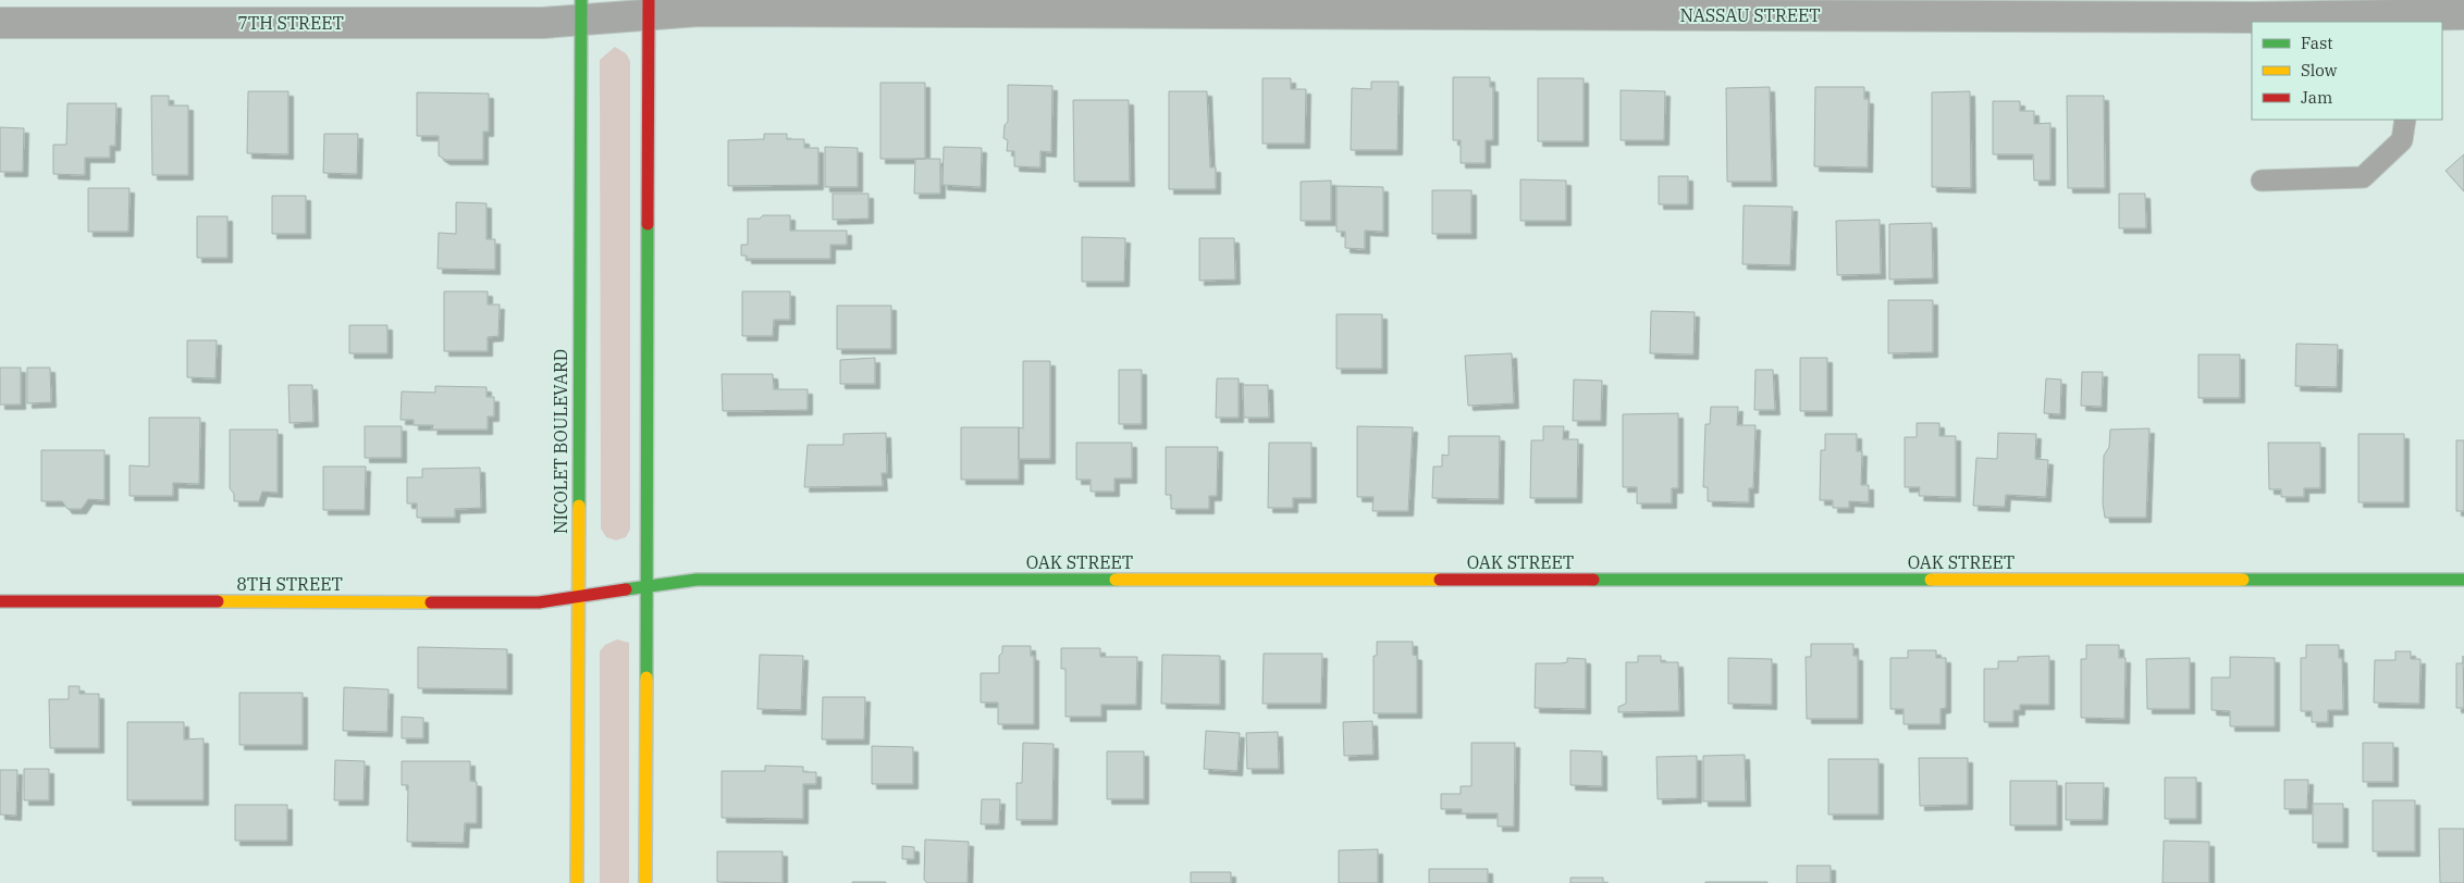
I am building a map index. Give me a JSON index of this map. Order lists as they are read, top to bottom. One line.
{"streets":{"street":["NASSAU STREET","7TH STREET","NICOLET BOULEVARD","OAK STREET","8TH STREET"]},"crossings":[["NASSAU STREET","7TH STREET"],["NASSAU STREET","NICOLET BOULEVARD"],["7TH STREET","NICOLET BOULEVARD"],["NICOLET BOULEVARD","OAK STREET"],["NICOLET BOULEVARD","8TH STREET"],["OAK STREET","8TH STREET"]],"legend":["Fast","Slow","Jam"]}
